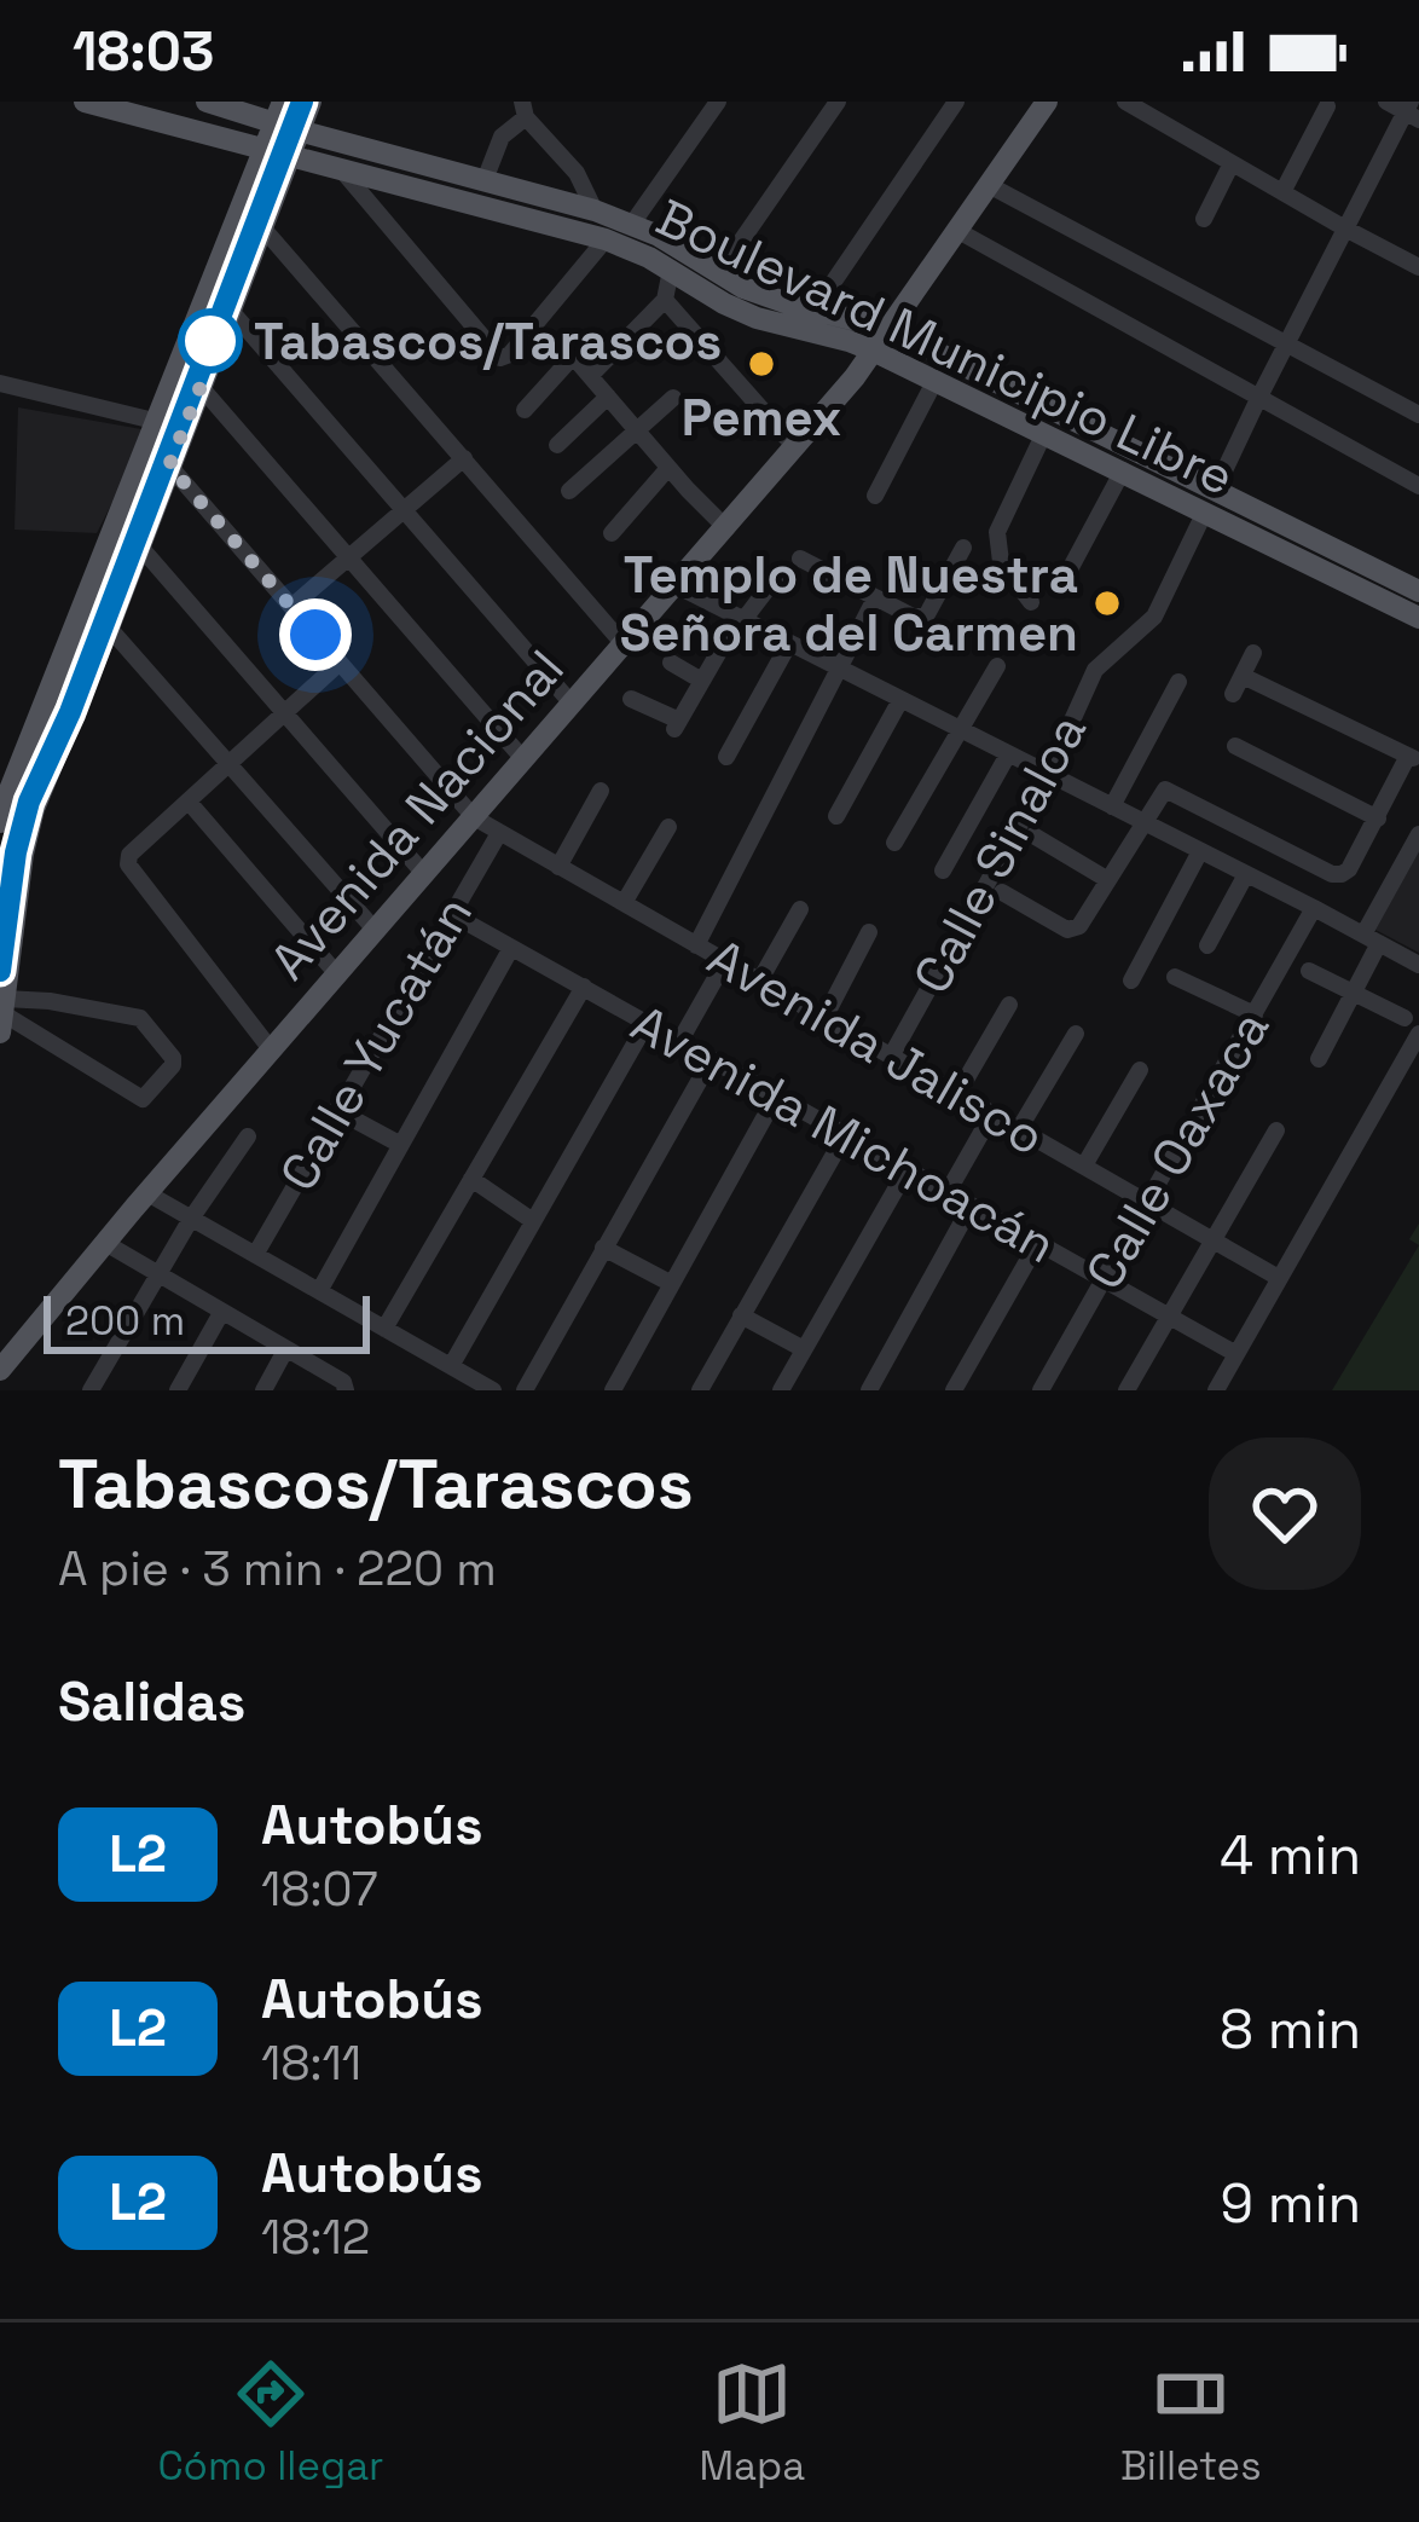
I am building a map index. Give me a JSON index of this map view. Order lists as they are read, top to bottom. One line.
{"streets":{"main road":["Boulevard Municipio Libre","Avenida Nacional"],"street":["Calle Sinaloa","Calle Yucatán","Avenida Jalisco","Avenida Michoacán","Calle Oaxaca"]},"crossings":[["Boulevard Municipio Libre","Avenida Nacional"],["Boulevard Municipio Libre","Calle Sinaloa"],["Avenida Nacional","Avenida Jalisco"],["Calle Sinaloa","Avenida Jalisco"],["Calle Yucatán","Avenida Jalisco"],["Calle Yucatán","Avenida Michoacán"],["Avenida Jalisco","Calle Oaxaca"],["Avenida Michoacán","Calle Oaxaca"]],"places":["Tabascos/Tarascos","Pemex","Templo de Nuestra Señora del Carmen"],"lines":["bus line L2"],"scale_bar":"200 m","page":{"status":"18:03","scale":"200 m","heading":[["Tabascos/Tarascos","A pie · 3 min · 220 m"],"Salidas"],"list":[{"mark":"L2","name":"Autobús","note":"18:07","value":"4 min"},{"mark":"L2","name":"Autobús","note":"18:11","value":"8 min"},{"mark":"L2","name":"Autobús","note":"18:12","value":"9 min"}],"tabs":["Cómo llegar","Mapa","Billetes"]}}
